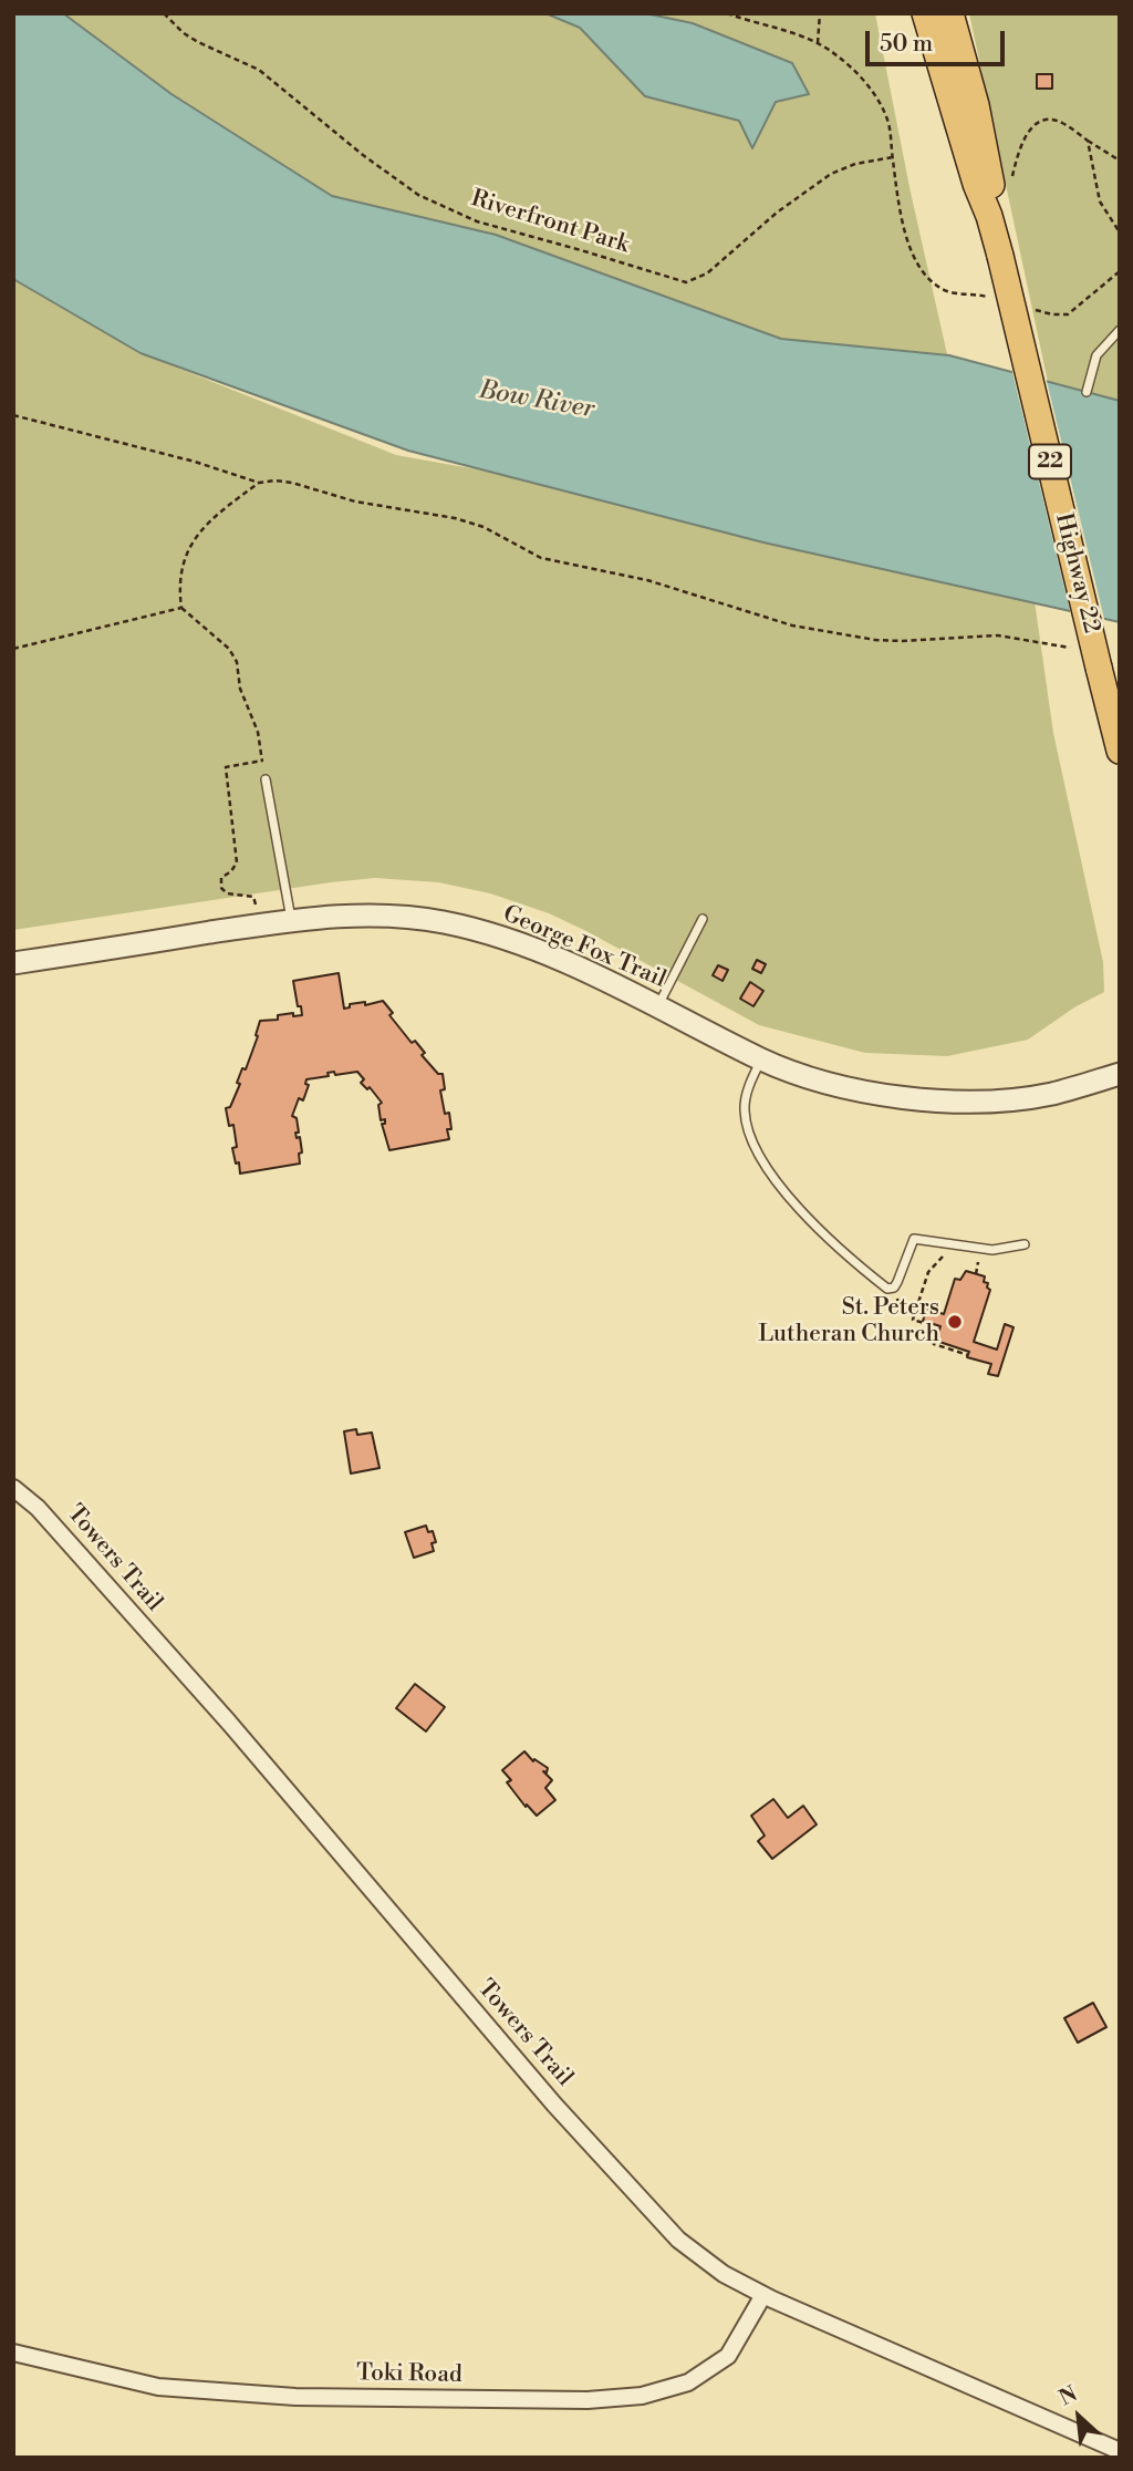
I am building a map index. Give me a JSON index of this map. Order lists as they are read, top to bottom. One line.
{"streets":{"main road":["22","Highway 22"],"street":["George Fox Trail","Towers Trail","Toki Road"],"path":["Riverfront Park"]},"crossings":[["Towers Trail","Toki Road"]],"water":["Bow River"],"places":["St. Peters Lutheran Church"],"scale_bar":"50 m","north":"top left"}
